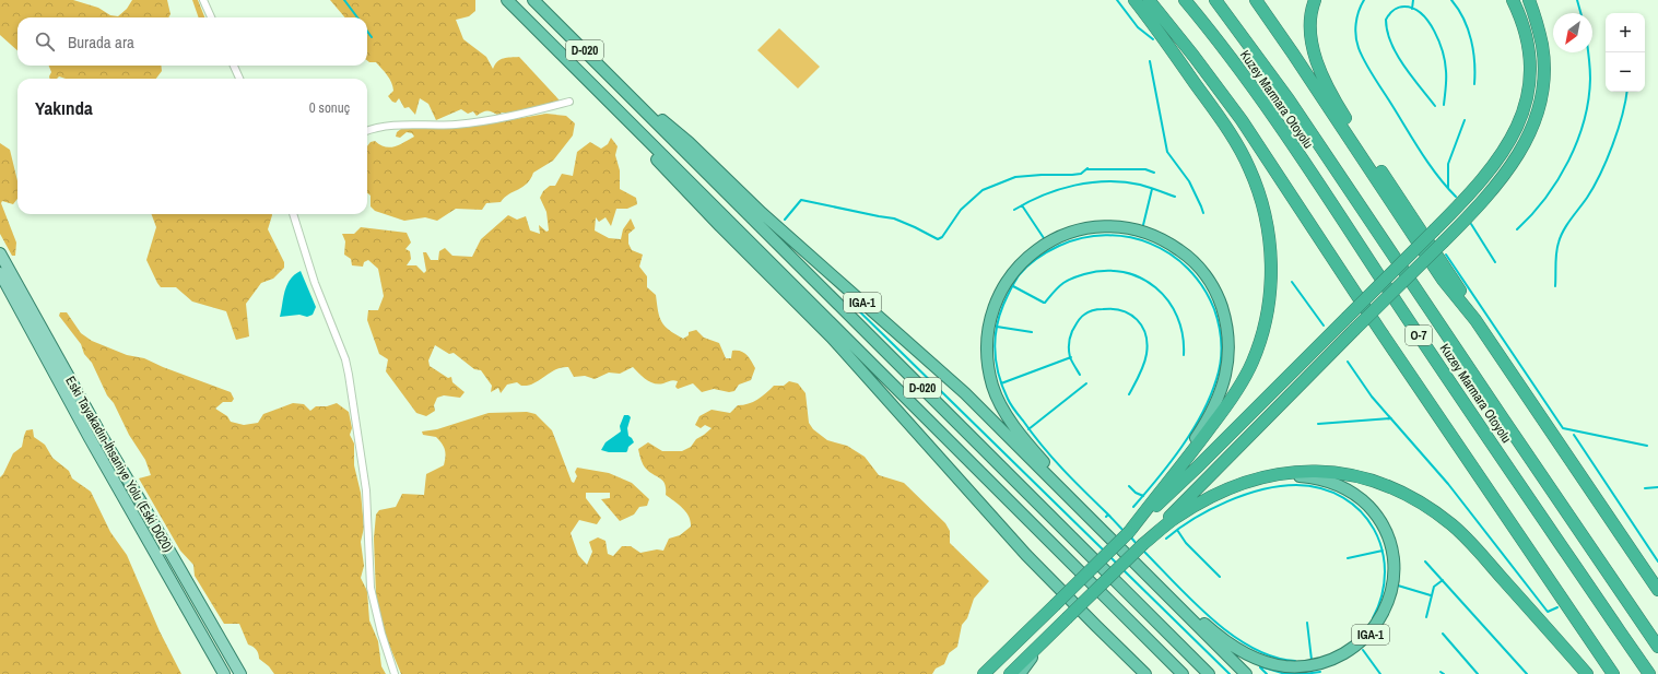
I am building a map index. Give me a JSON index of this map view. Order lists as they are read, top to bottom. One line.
{"streets":{"highway":["D-020","Kuzey Marmara Otoyolu","IGA-1","O-7"],"main road":["Eski Tayakadın-İhsaniye Yolu (Eski D020)"]},"crossings":[["D-020","IGA-1"]],"north":"bottom left","page":{"map_buttons":["+","−"],"search":"Burada ara","heading":["Yakında","0 sonuç"]}}
